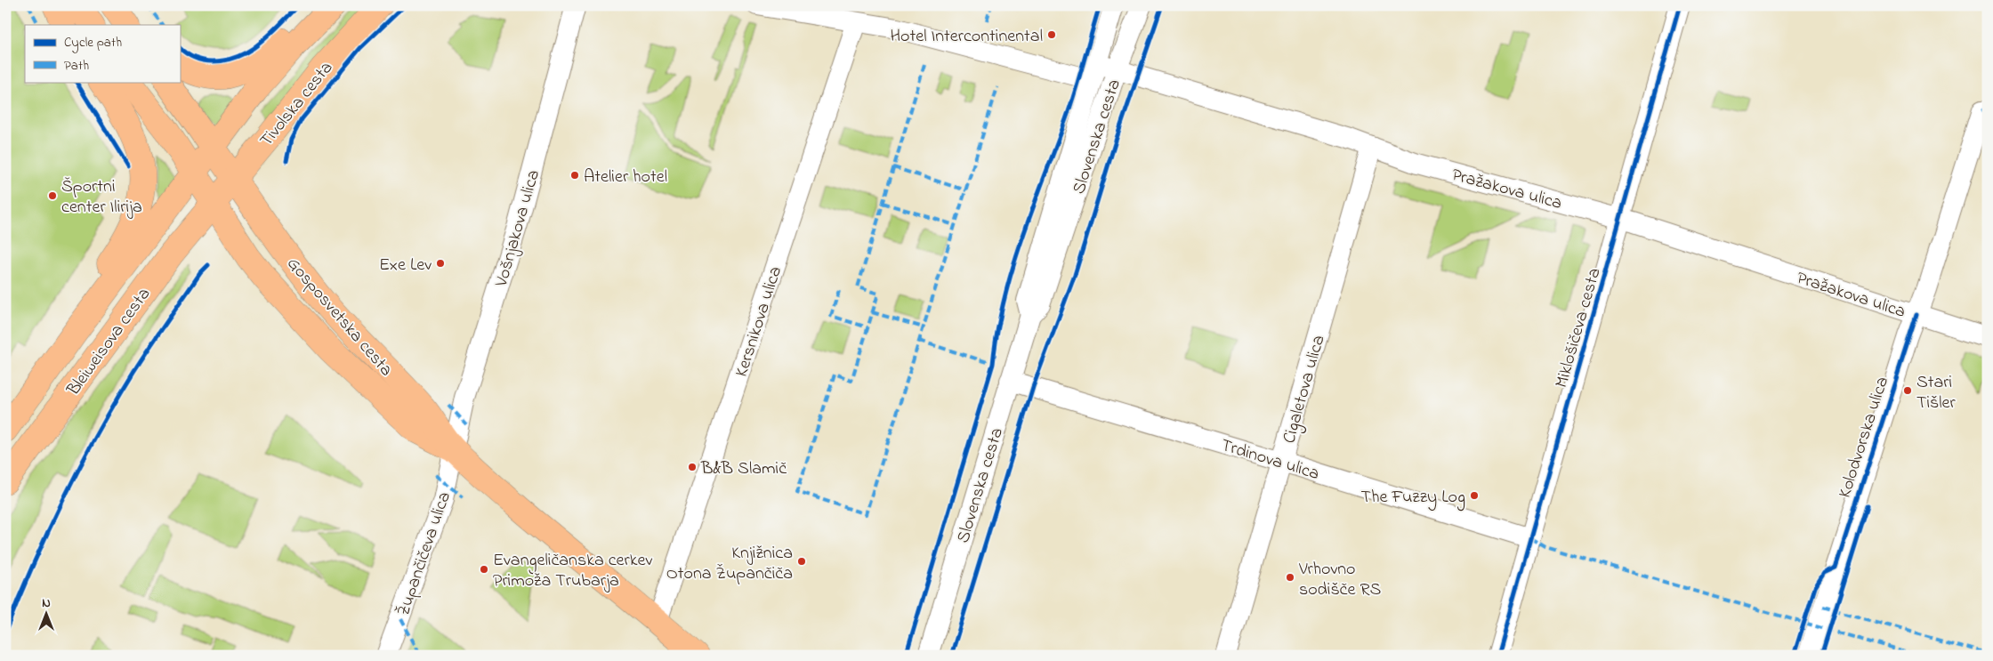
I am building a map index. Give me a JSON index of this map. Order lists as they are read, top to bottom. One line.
{"streets":{"main road":["Tivolska cesta","Gosposvetska cesta","Bleiweisova cesta"],"street":["Slovenska cesta","Pražakova ulica","Vošnjakova ulica","Kersnikova ulica","Miklošičeva cesta","Cigaletova ulica","Kolodvorska ulica","Trdinova ulica","Župančičeva ulica"]},"crossings":[["Tivolska cesta","Gosposvetska cesta"],["Tivolska cesta","Bleiweisova cesta"],["Slovenska cesta","Pražakova ulica"],["Slovenska cesta","Trdinova ulica"],["Pražakova ulica","Kersnikova ulica"],["Pražakova ulica","Miklošičeva cesta"],["Pražakova ulica","Cigaletova ulica"],["Pražakova ulica","Kolodvorska ulica"],["Vošnjakova ulica","Gosposvetska cesta"],["Vošnjakova ulica","Župančičeva ulica"],["Gosposvetska cesta","Kersnikova ulica"],["Gosposvetska cesta","Bleiweisova cesta"],["Gosposvetska cesta","Župančičeva ulica"],["Miklošičeva cesta","Trdinova ulica"],["Cigaletova ulica","Trdinova ulica"]],"places":["Hotel Intercontinental","Atelier hotel","Športni center Ilirija","Exe Lev","Stari Tišler","B&B Slamič","The Fuzzy Log","Knjižnica Otona Župančiča","Evangeličanska cerkev Primoža Trubarja","Vrhovno sodišče RS"],"legend":["Cycle path","Path"],"north":"top"}
